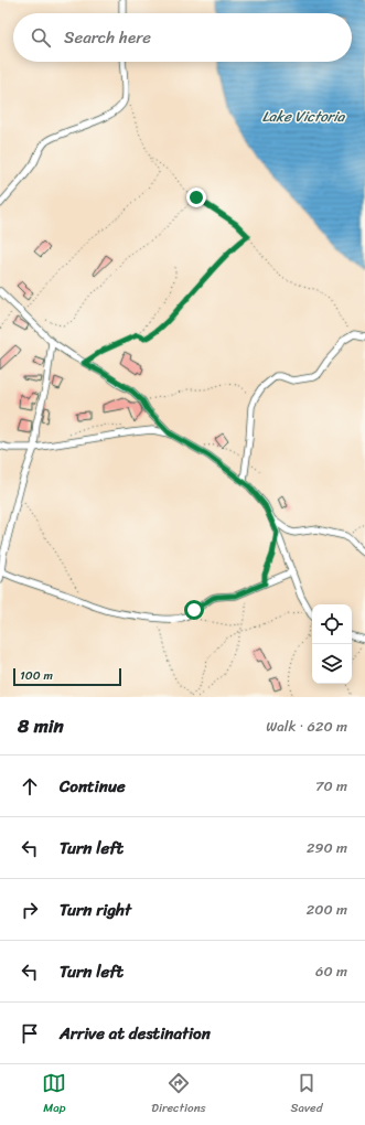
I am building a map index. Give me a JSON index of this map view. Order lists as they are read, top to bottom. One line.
{"water":["Lake Victoria"],"scale_bar":"100 m","page":{"search":"Search here","scale":"100 m","heading":["8 min","Walk · 620 m"],"list":[["Continue","70 m"],["Turn left","290 m"],["Turn right","200 m"],["Turn left","60 m"],"Arrive at destination"],"nav":["Map","Directions","Saved"]}}
